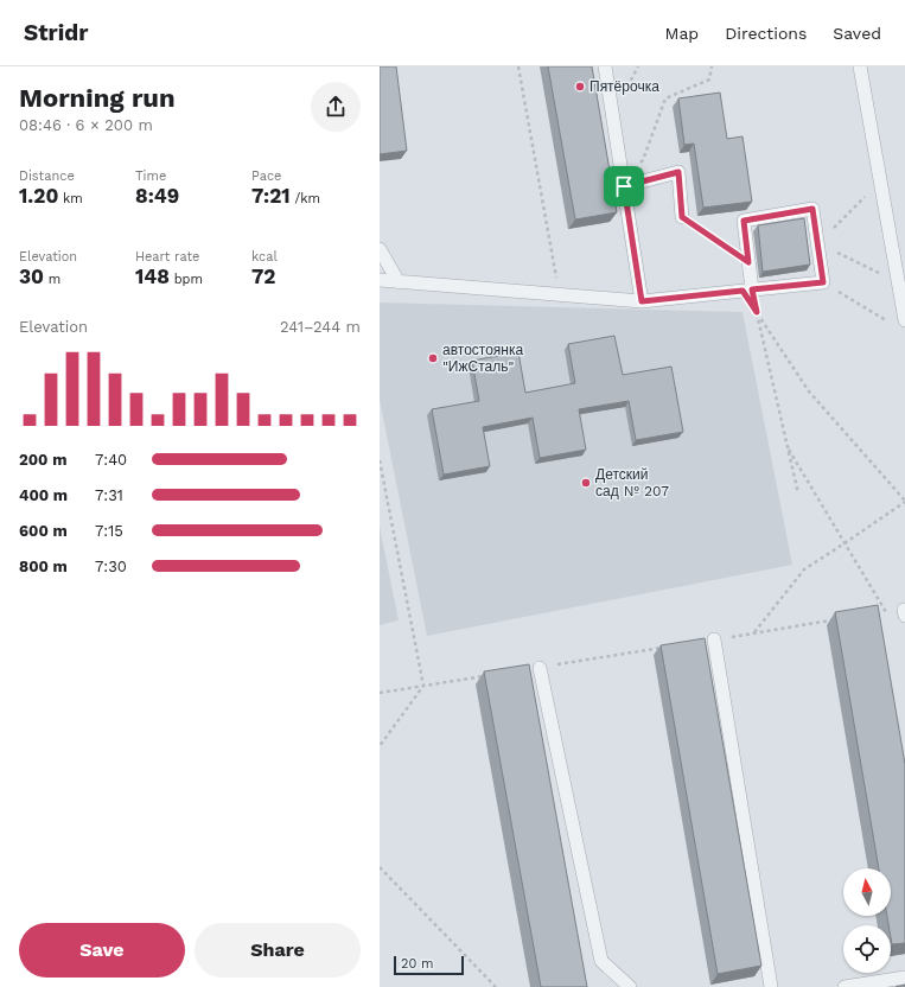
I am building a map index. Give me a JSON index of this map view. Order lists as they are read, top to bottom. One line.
{"places":["Пятёрочка","автостоянка \"ИжСталь\"","Детский сад № 207"],"scale_bar":"20 m","north":"top","page":{"header":"Stridr","nav":["Map","Directions","Saved"],"heading":["Morning run","08:46 · 6 × 200 m"],"stats":[["Distance","1.20 km"],["Time","8:49"],["Pace","7:21 /km"],["Elevation","30 m"],["Heart rate","148 bpm"],["kcal","72"]],"chart":["Elevation","241–244 m"],"list":[{"name":"200 m","note":"7:40"},{"name":"400 m","note":"7:31"},{"name":"600 m","note":"7:15"},{"name":"800 m","note":"7:30"}],"buttons":["Save","Share"],"scale":"20 m"}}
